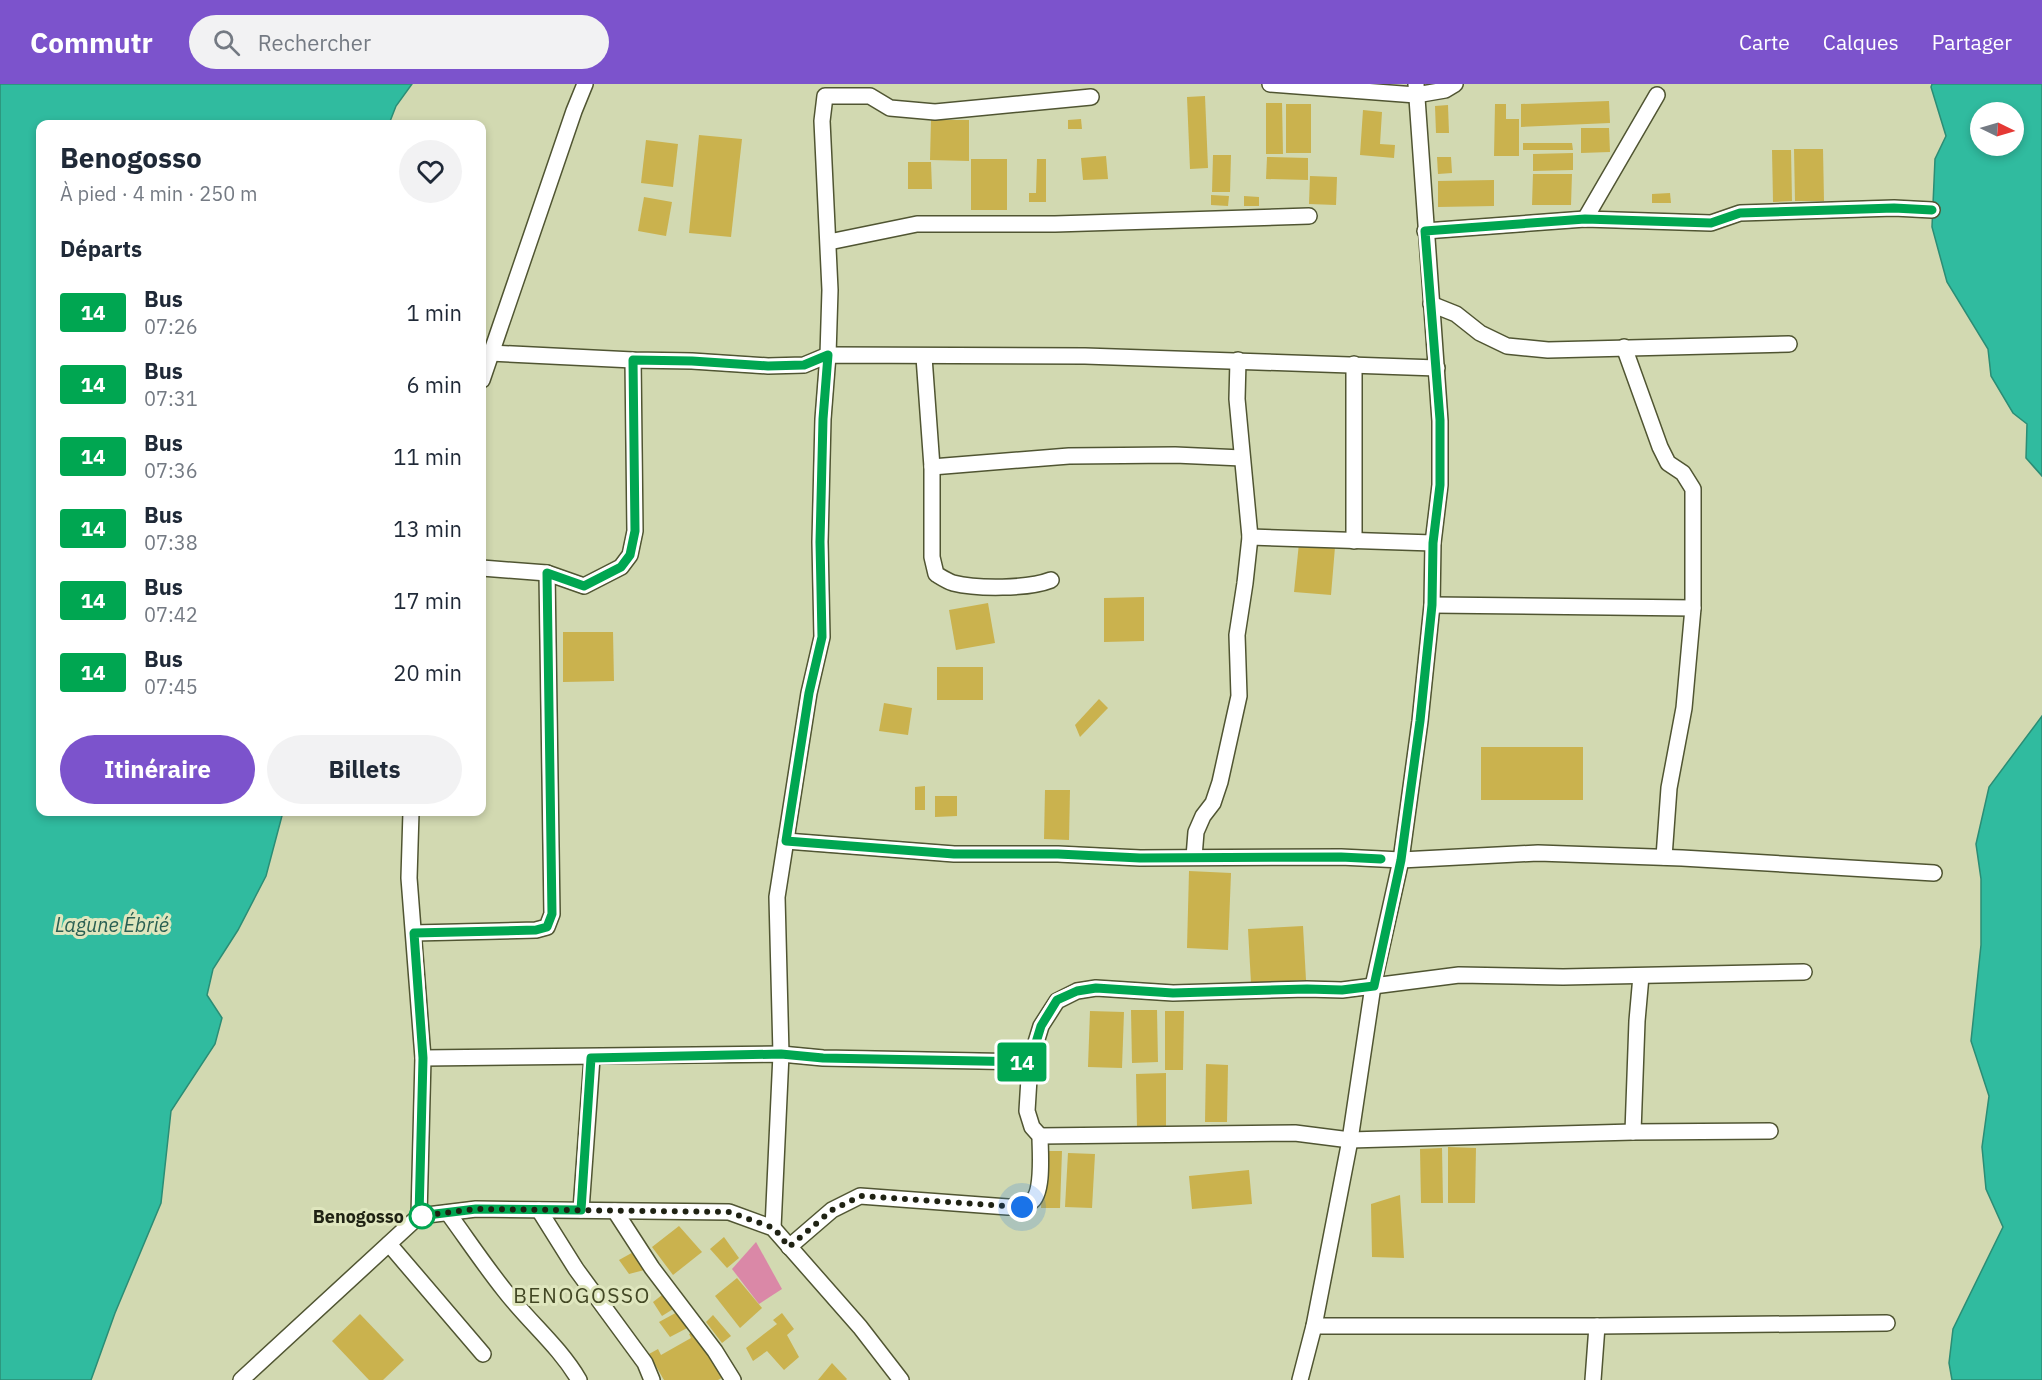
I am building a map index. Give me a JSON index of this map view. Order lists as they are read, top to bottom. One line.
{"districts":["BENOGOSSO"],"water":["Lagune Ébrié"],"places":["Benogosso"],"lines":["bus line 14"],"north":"right","page":{"header":"Commutr","search":"Rechercher","nav":["Carte","Calques","Partager"],"on_map":"14","heading":[["Benogosso","À pied · 4 min · 250 m"],"Départs"],"list":[{"mark":"14","name":"Bus","note":"07:26","value":"1 min"},{"mark":"14","name":"Bus","note":"07:31","value":"6 min"},{"mark":"14","name":"Bus","note":"07:36","value":"11 min"},{"mark":"14","name":"Bus","note":"07:38","value":"13 min"},{"mark":"14","name":"Bus","note":"07:42","value":"17 min"},{"mark":"14","name":"Bus","note":"07:45","value":"20 min"}],"buttons":["Itinéraire","Billets"]}}
